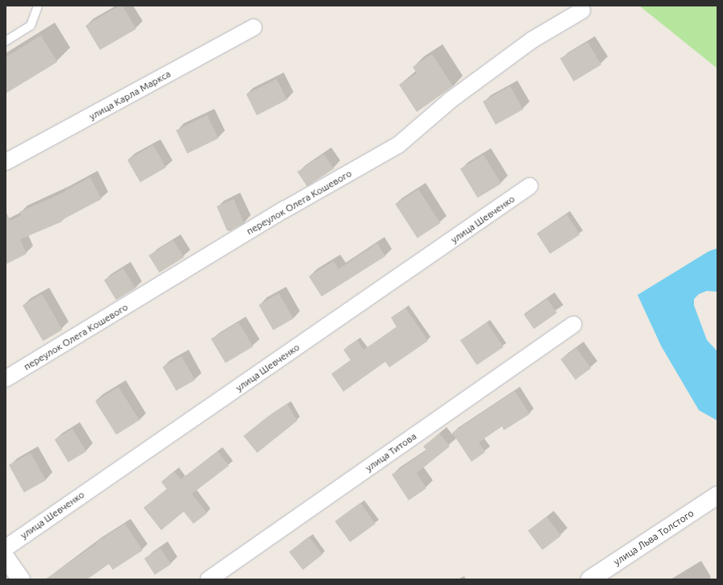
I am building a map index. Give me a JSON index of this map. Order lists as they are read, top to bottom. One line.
{"streets":{"street":["улица Карла Маркса","переулок Олега Кошевого","улица Шевченко","улица Титова","улица Льва Толстого"]}}
